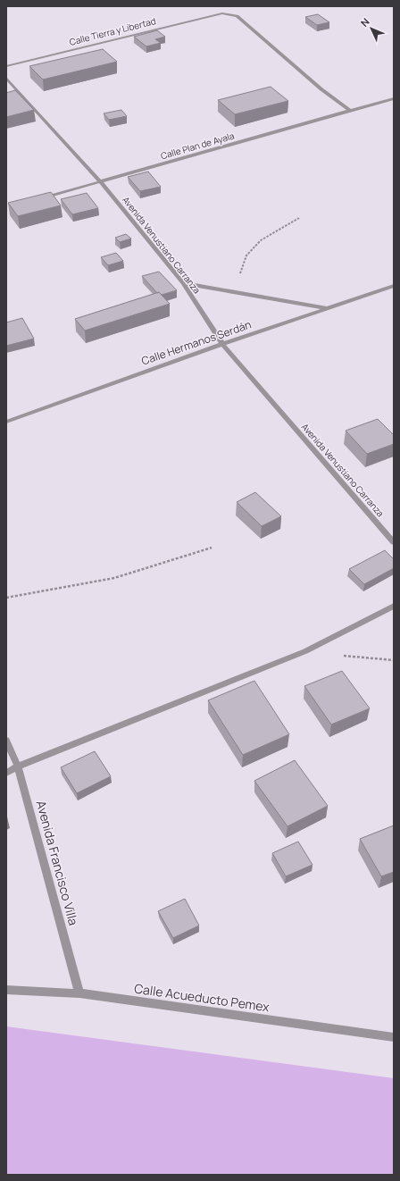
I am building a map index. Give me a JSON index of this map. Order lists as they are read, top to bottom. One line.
{"streets":{"street":["Calle Tierra y Libertad","Calle Plan de Ayala","Avenida Venustiano Carranza","Calle Hermanos Serdán","Avenida Francisco Villa","Calle Acueducto Pemex"]},"crossings":[["Calle Tierra y Libertad","Calle Plan de Ayala"],["Calle Plan de Ayala","Avenida Venustiano Carranza"],["Avenida Venustiano Carranza","Calle Hermanos Serdán"],["Avenida Francisco Villa","Calle Acueducto Pemex"]],"north":"top left"}
